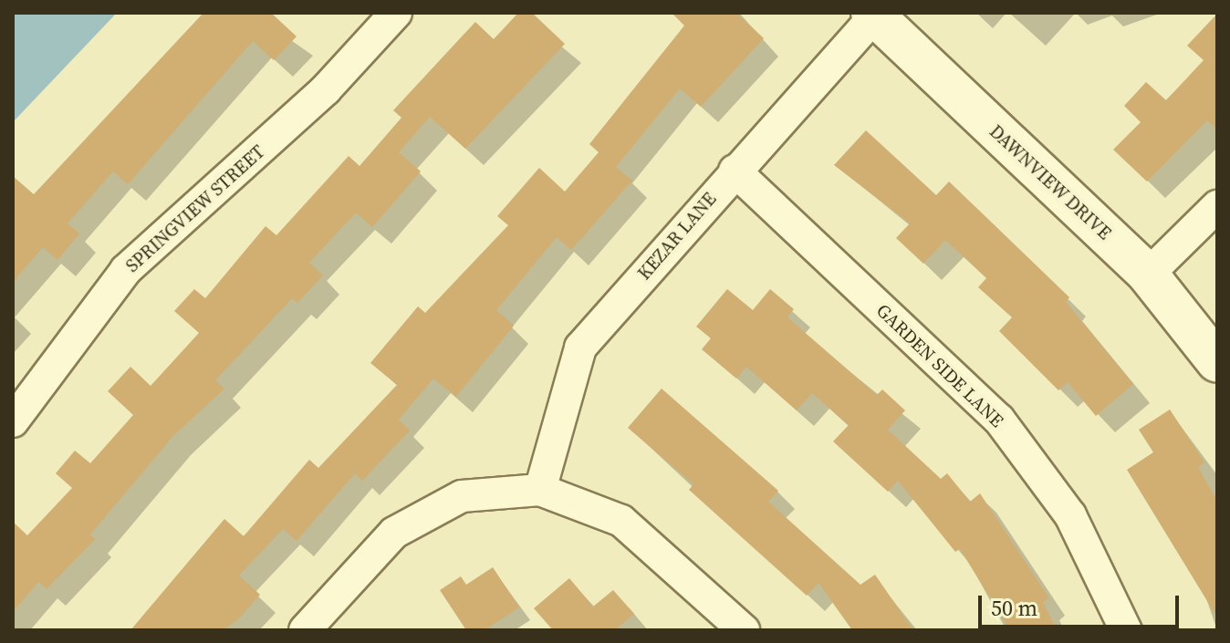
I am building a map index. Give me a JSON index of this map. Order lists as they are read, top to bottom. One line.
{"streets":{"street":["DAWNVIEW DRIVE","SPRINGVIEW STREET","KEZAR LANE","GARDEN SIDE LANE"]},"crossings":[["DAWNVIEW DRIVE","KEZAR LANE"],["KEZAR LANE","GARDEN SIDE LANE"]],"scale_bar":"50 m"}
